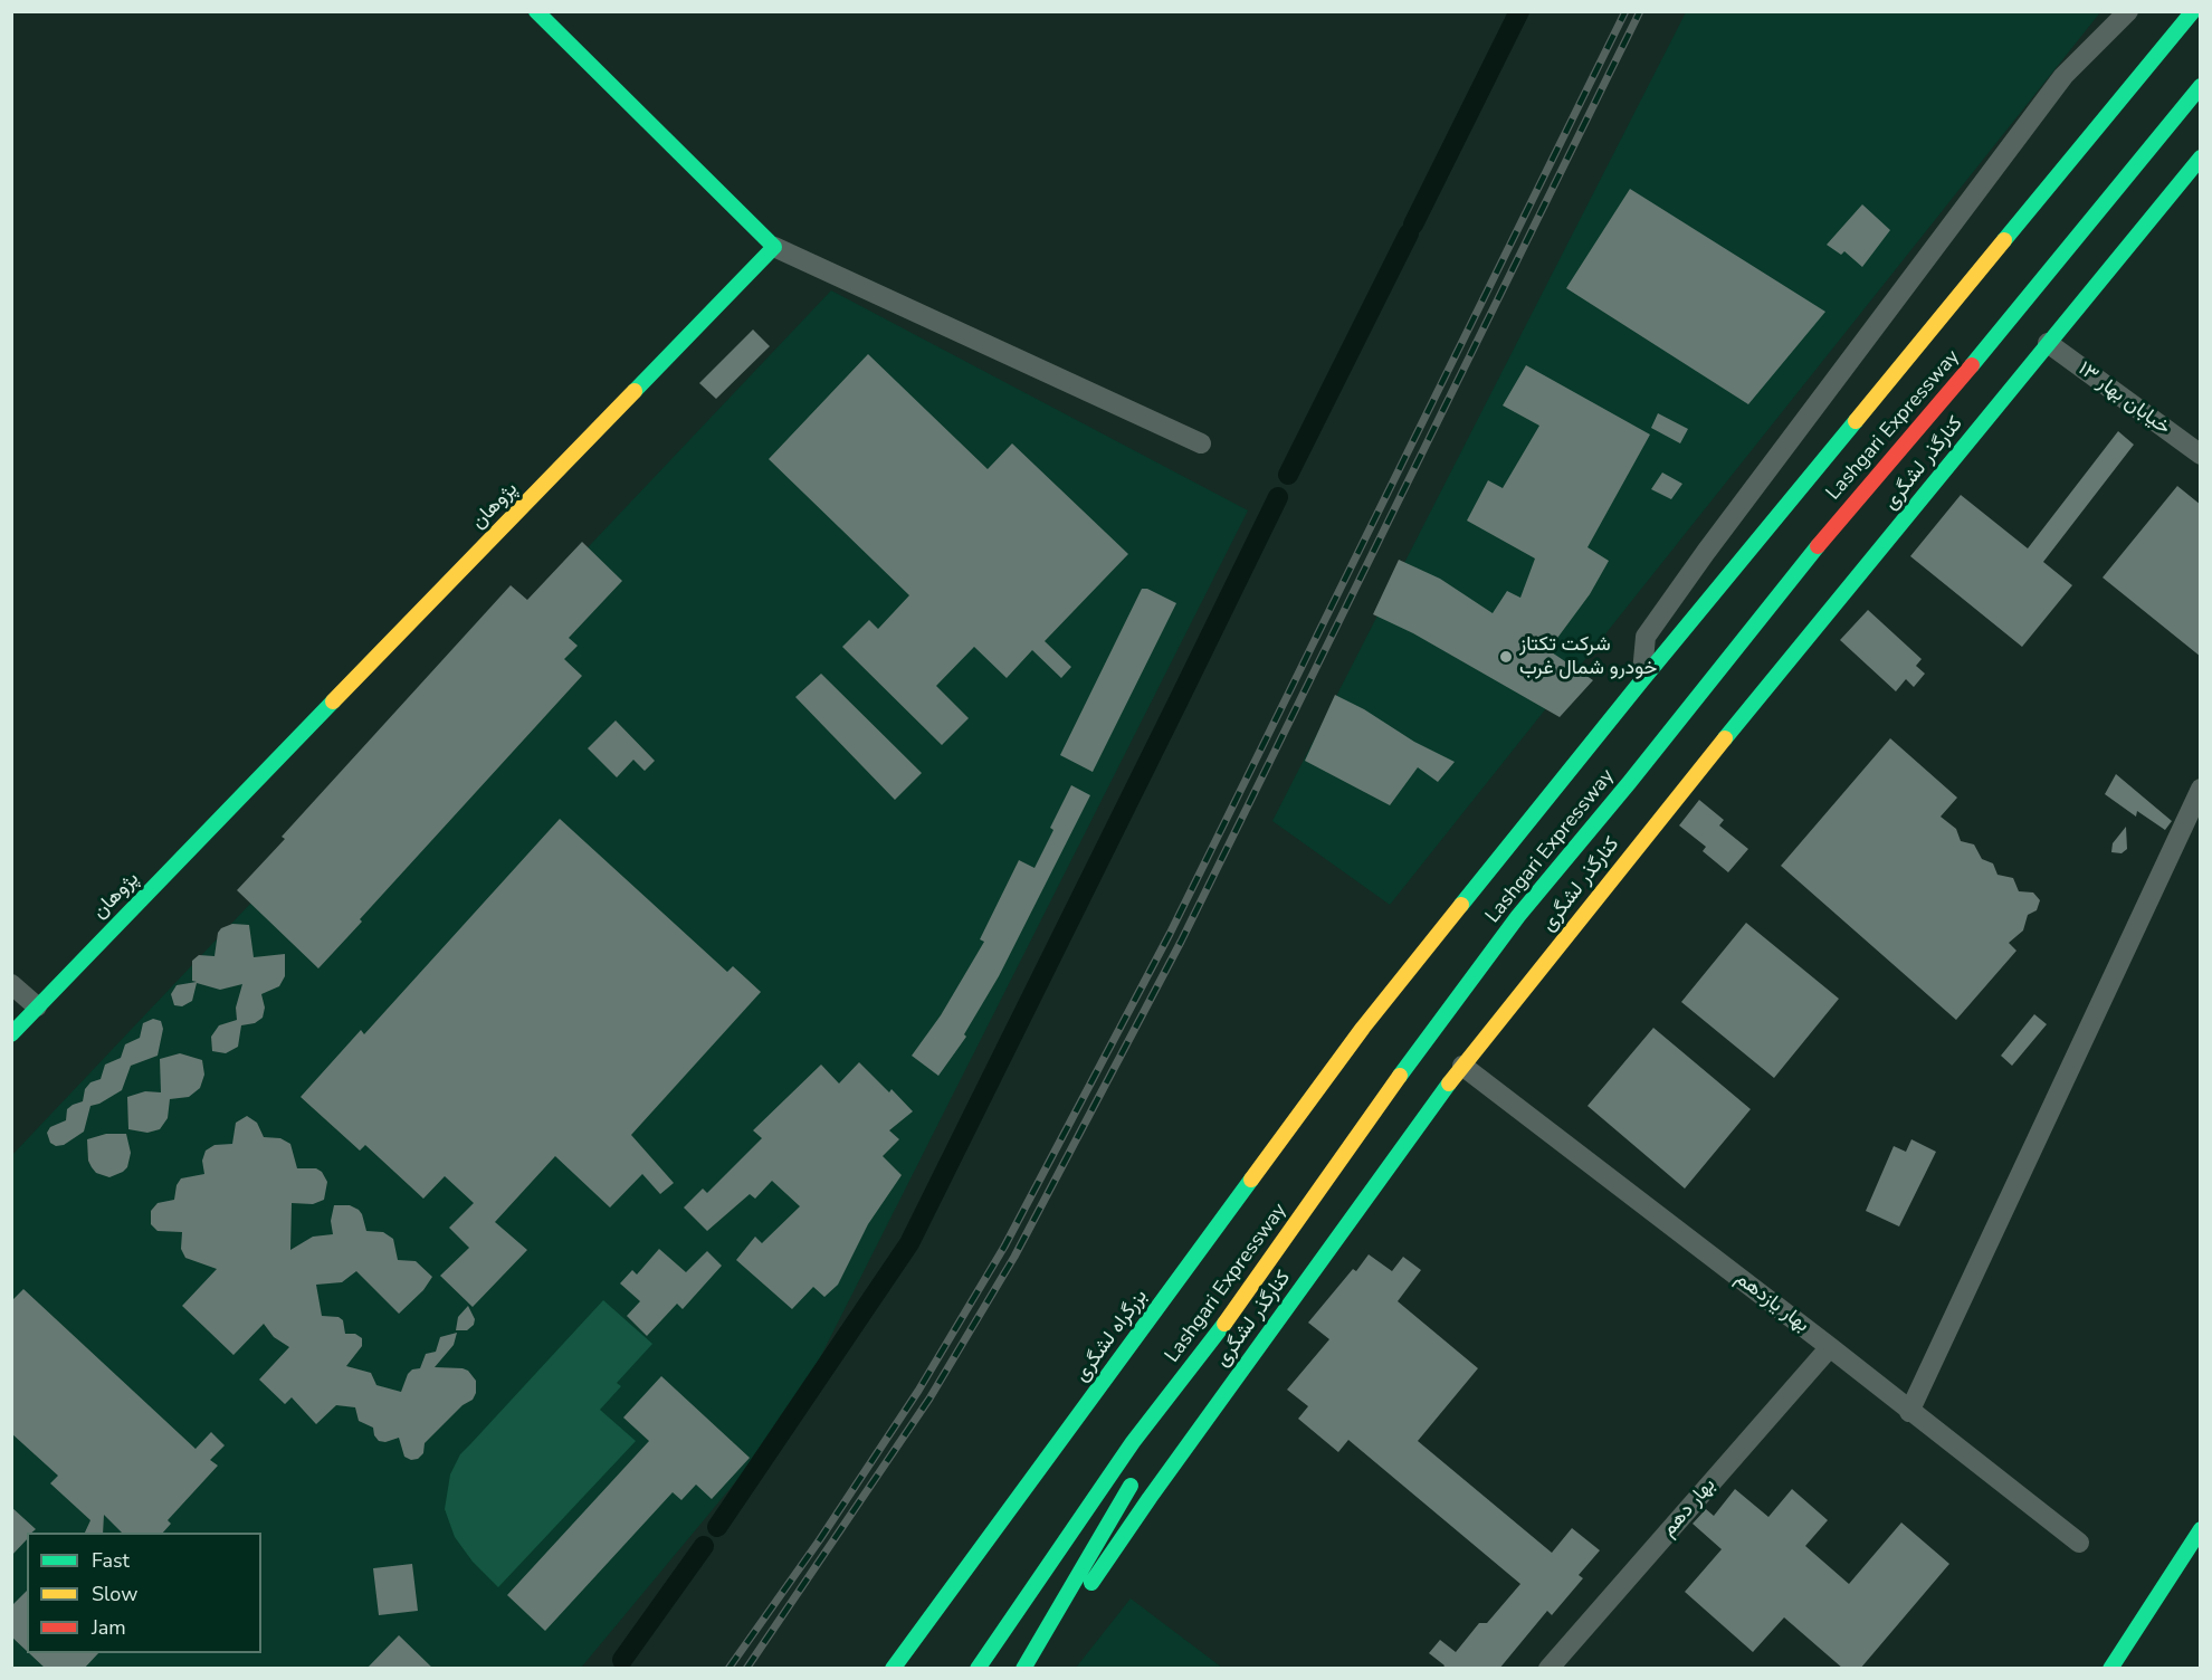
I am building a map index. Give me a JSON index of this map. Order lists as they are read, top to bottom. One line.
{"streets":{"main road":["Lashgari Expressway","کنارگذر لشگری","پژوهان","بزرگراه لشگری"],"street":["خیابان بهار ۱۳","بهار یازدهم","بهار دهم"]},"crossings":[["خیابان بهار ۱۳","کنارگذر لشگری"],["Lashgari Expressway","بزرگراه لشگری"],["کنارگذر لشگری","بهار یازدهم"],["بهار یازدهم","بهار دهم"]],"places":["شرکت تکتاز خودرو شمال غرب"],"legend":["Fast","Slow","Jam"]}
